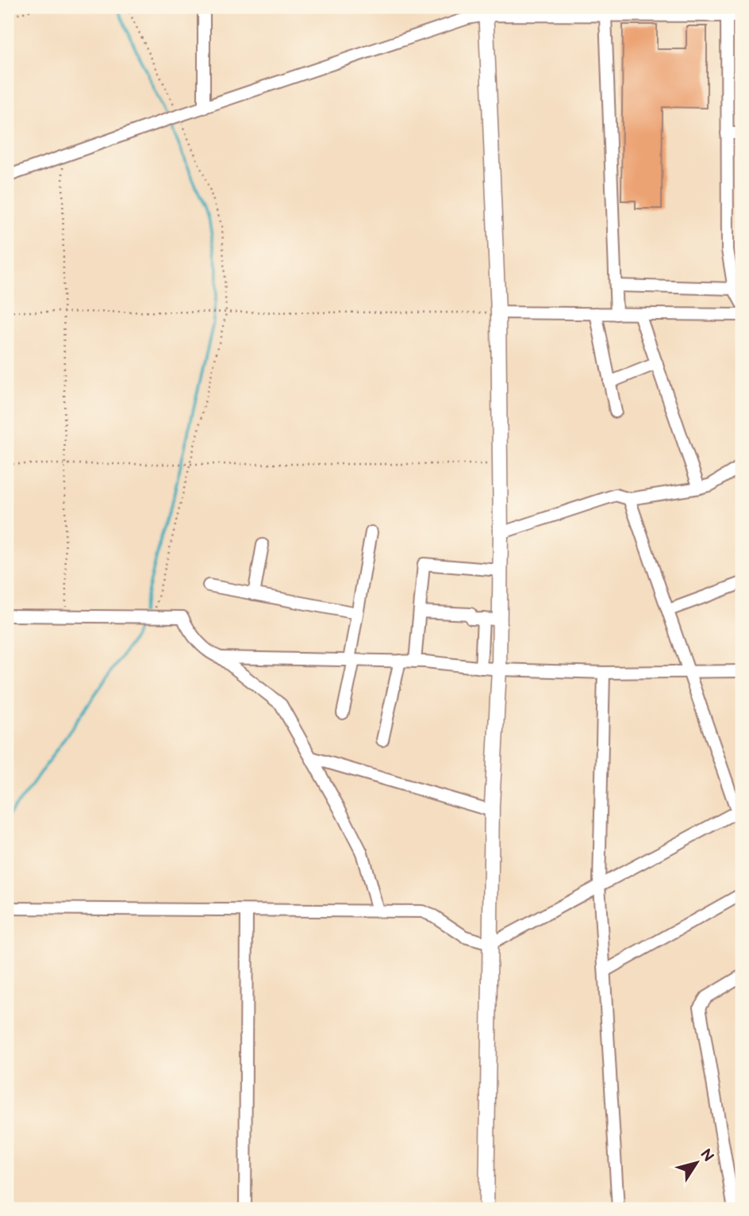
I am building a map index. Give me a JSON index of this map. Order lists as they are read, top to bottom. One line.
{"north":"top right"}
